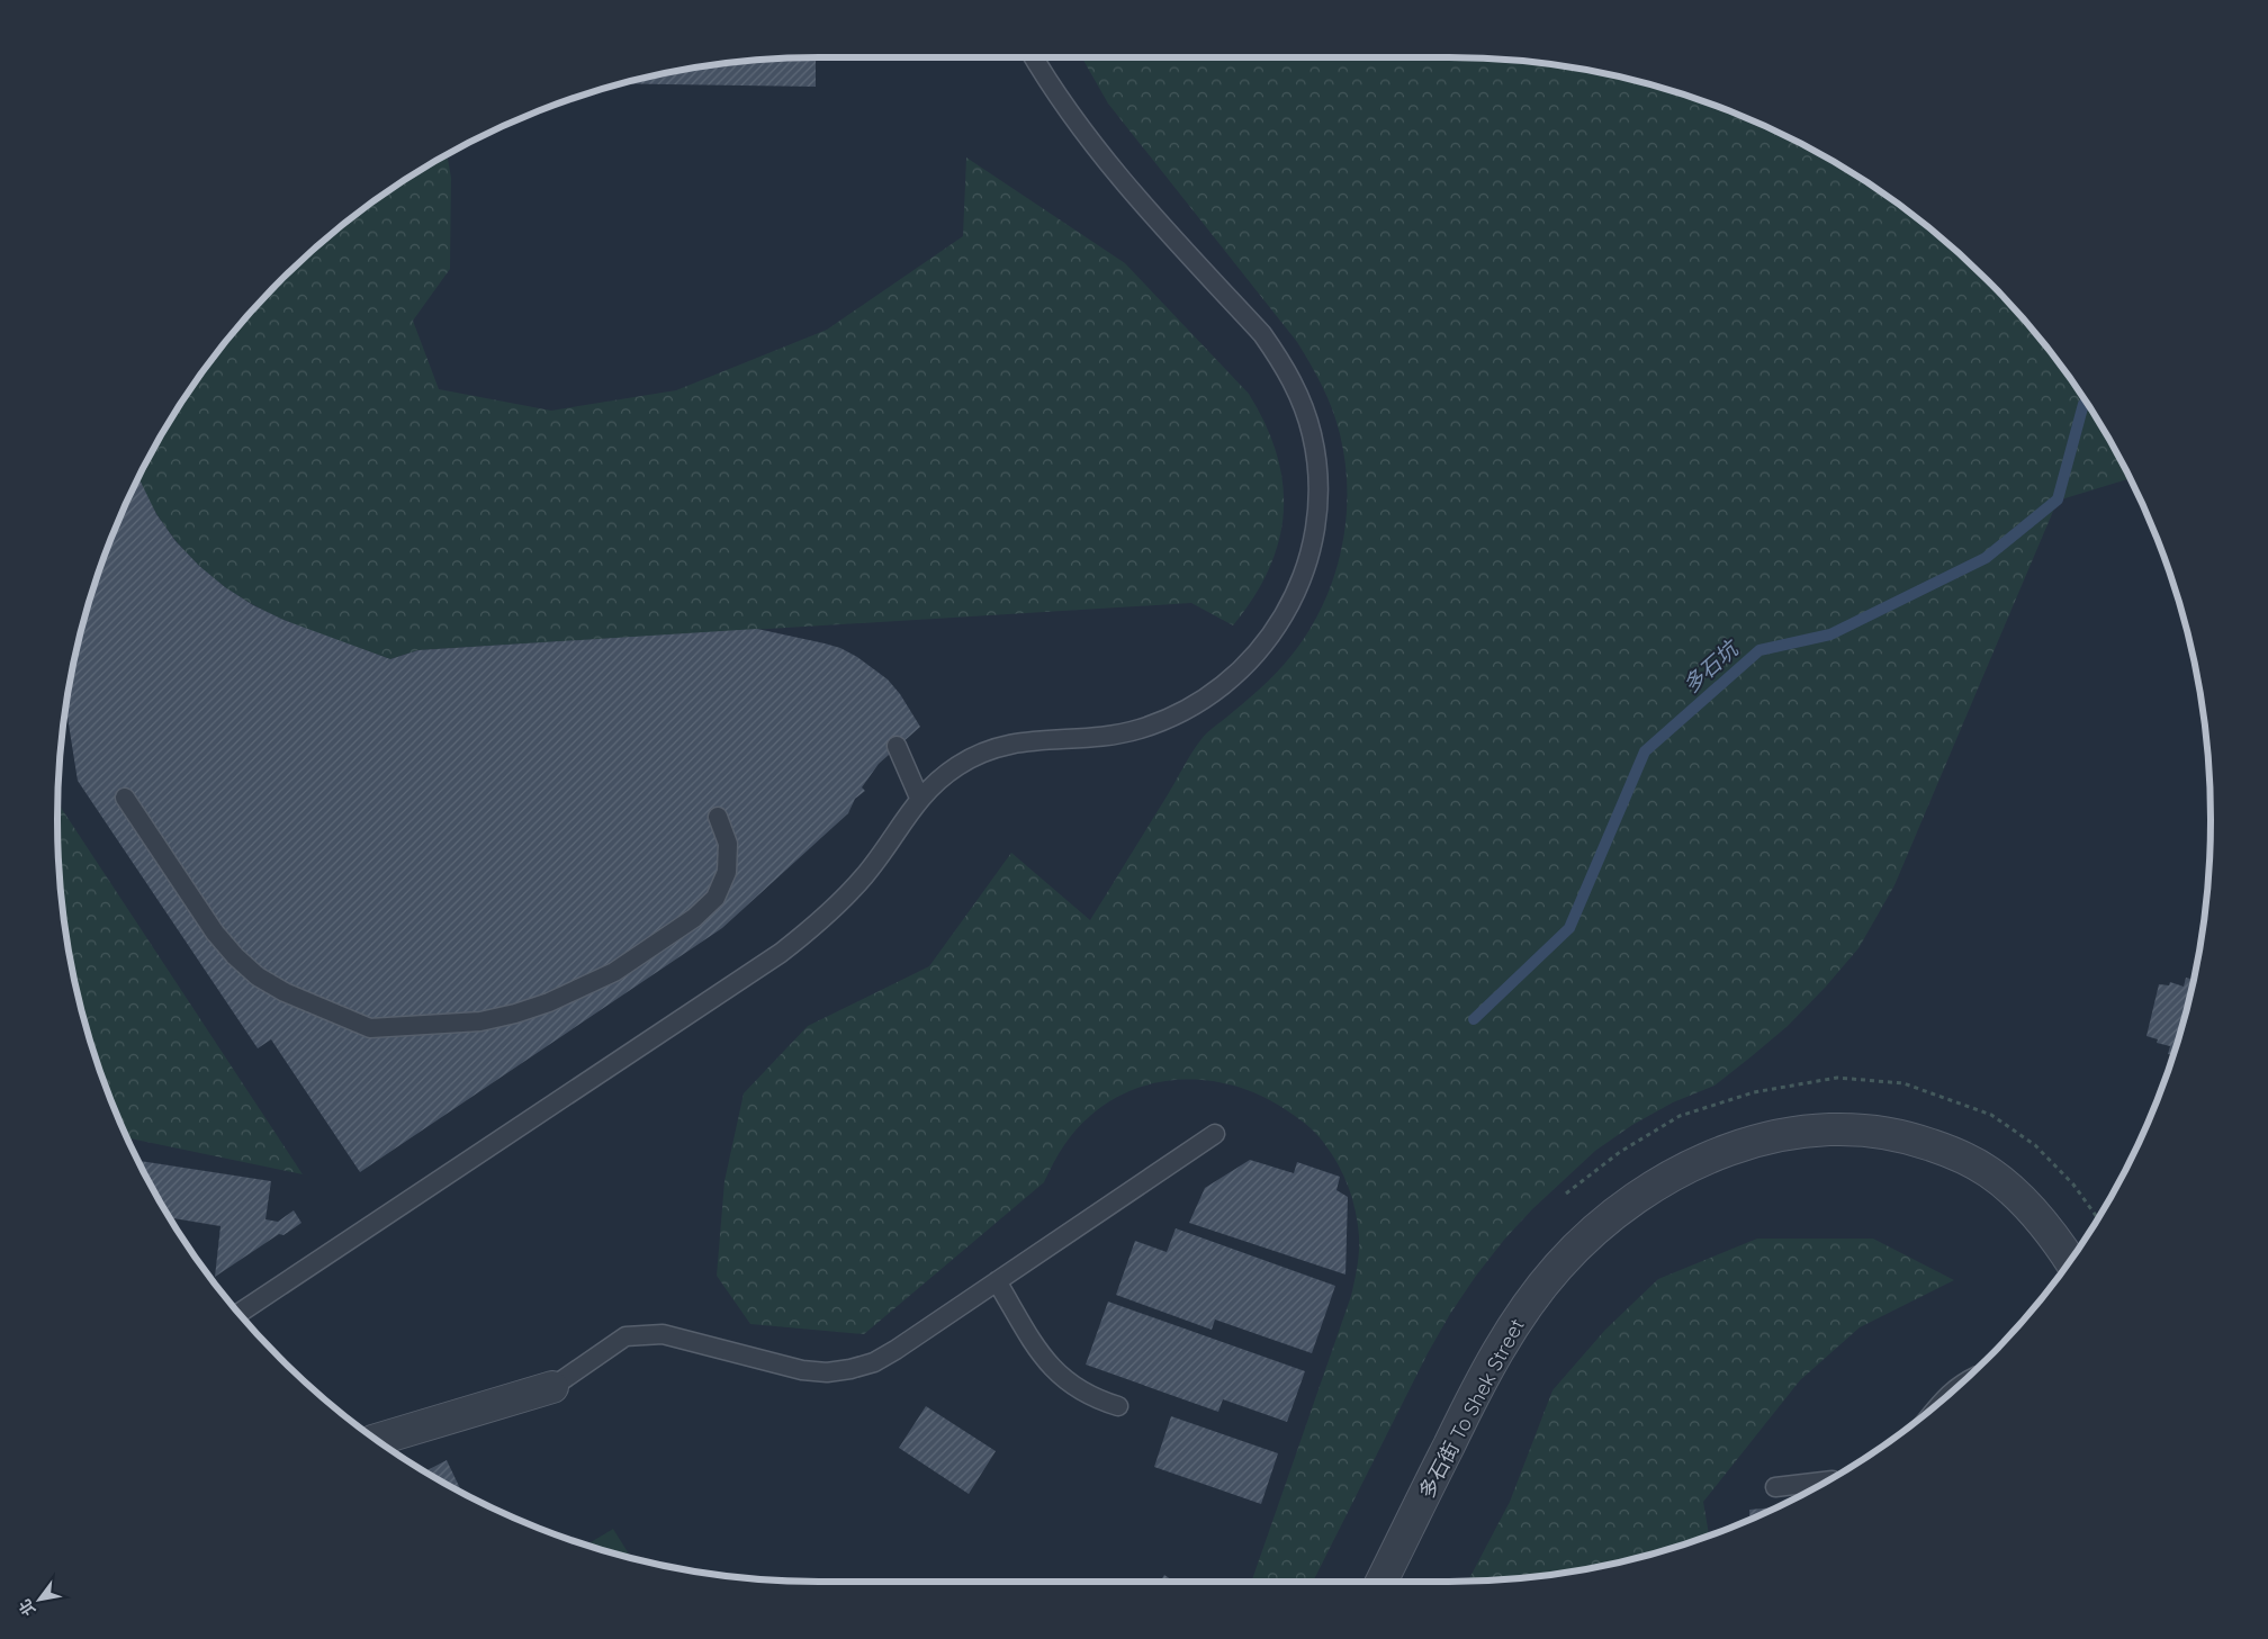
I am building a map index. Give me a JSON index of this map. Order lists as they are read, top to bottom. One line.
{"streets":{"street":["多石街 To Shek Street"]},"water":["多石坑"],"north":"bottom left"}
